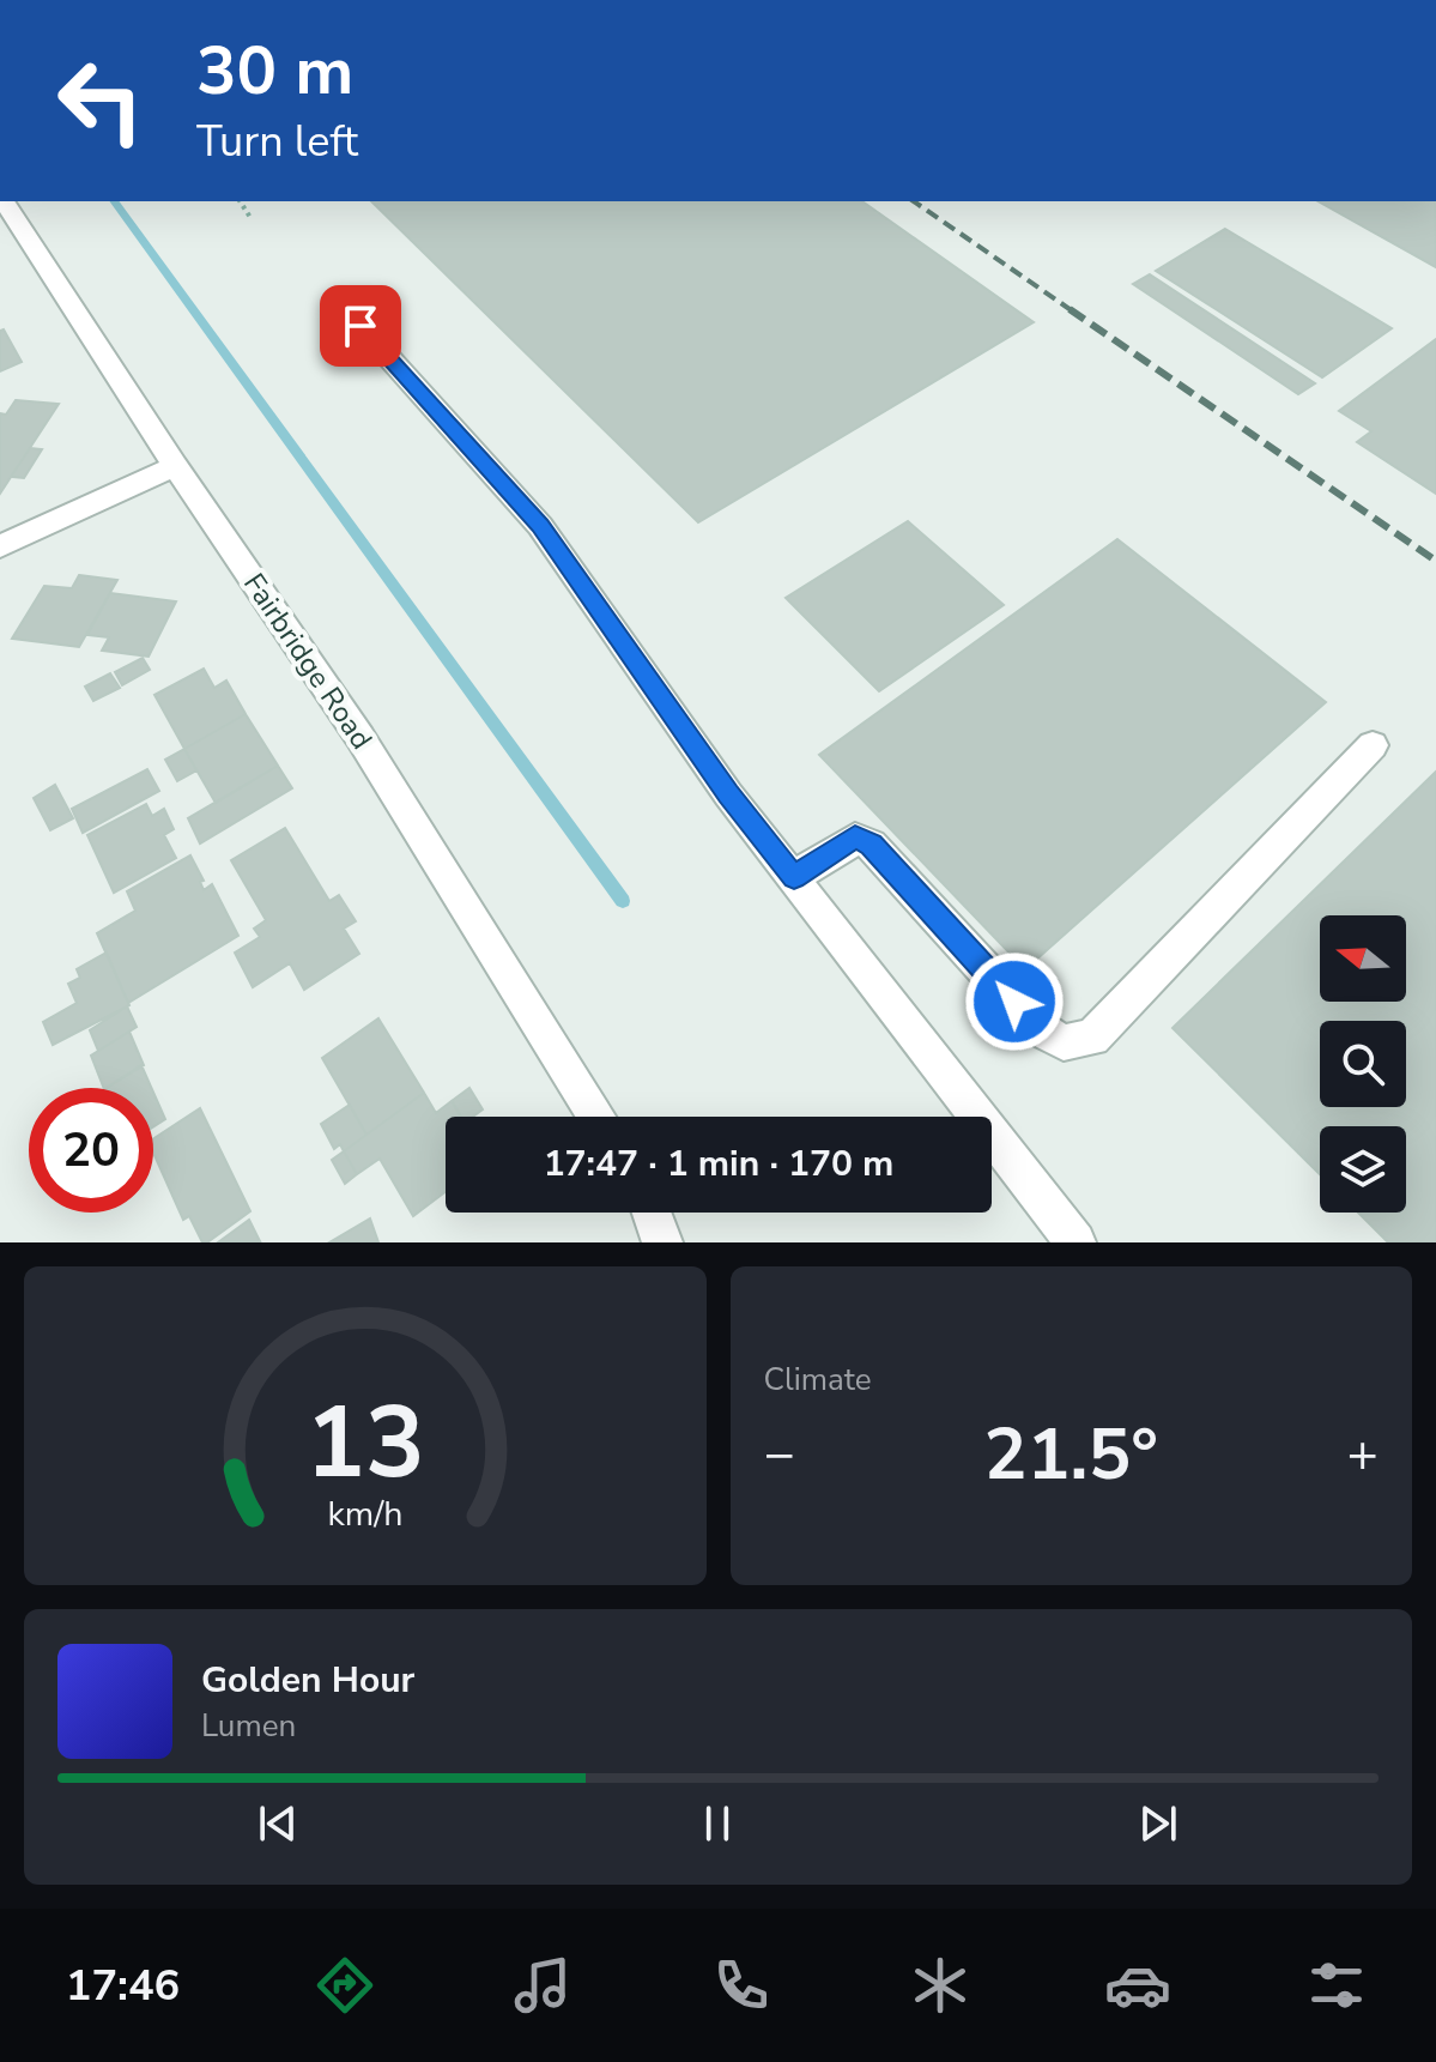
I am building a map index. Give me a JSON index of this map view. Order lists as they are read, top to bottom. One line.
{"streets":{"street":["Fairbridge Road"]},"north":"left","page":{"turn":["30 m","Turn left"],"limit":"20","trip":"17:47 · 1 min · 170 m","tile":"Climate","heat":["−","21.5°","+"],"song":["Golden Hour","Lumen"],"tabs":"17:46","gauge":["13","km/h"]}}
